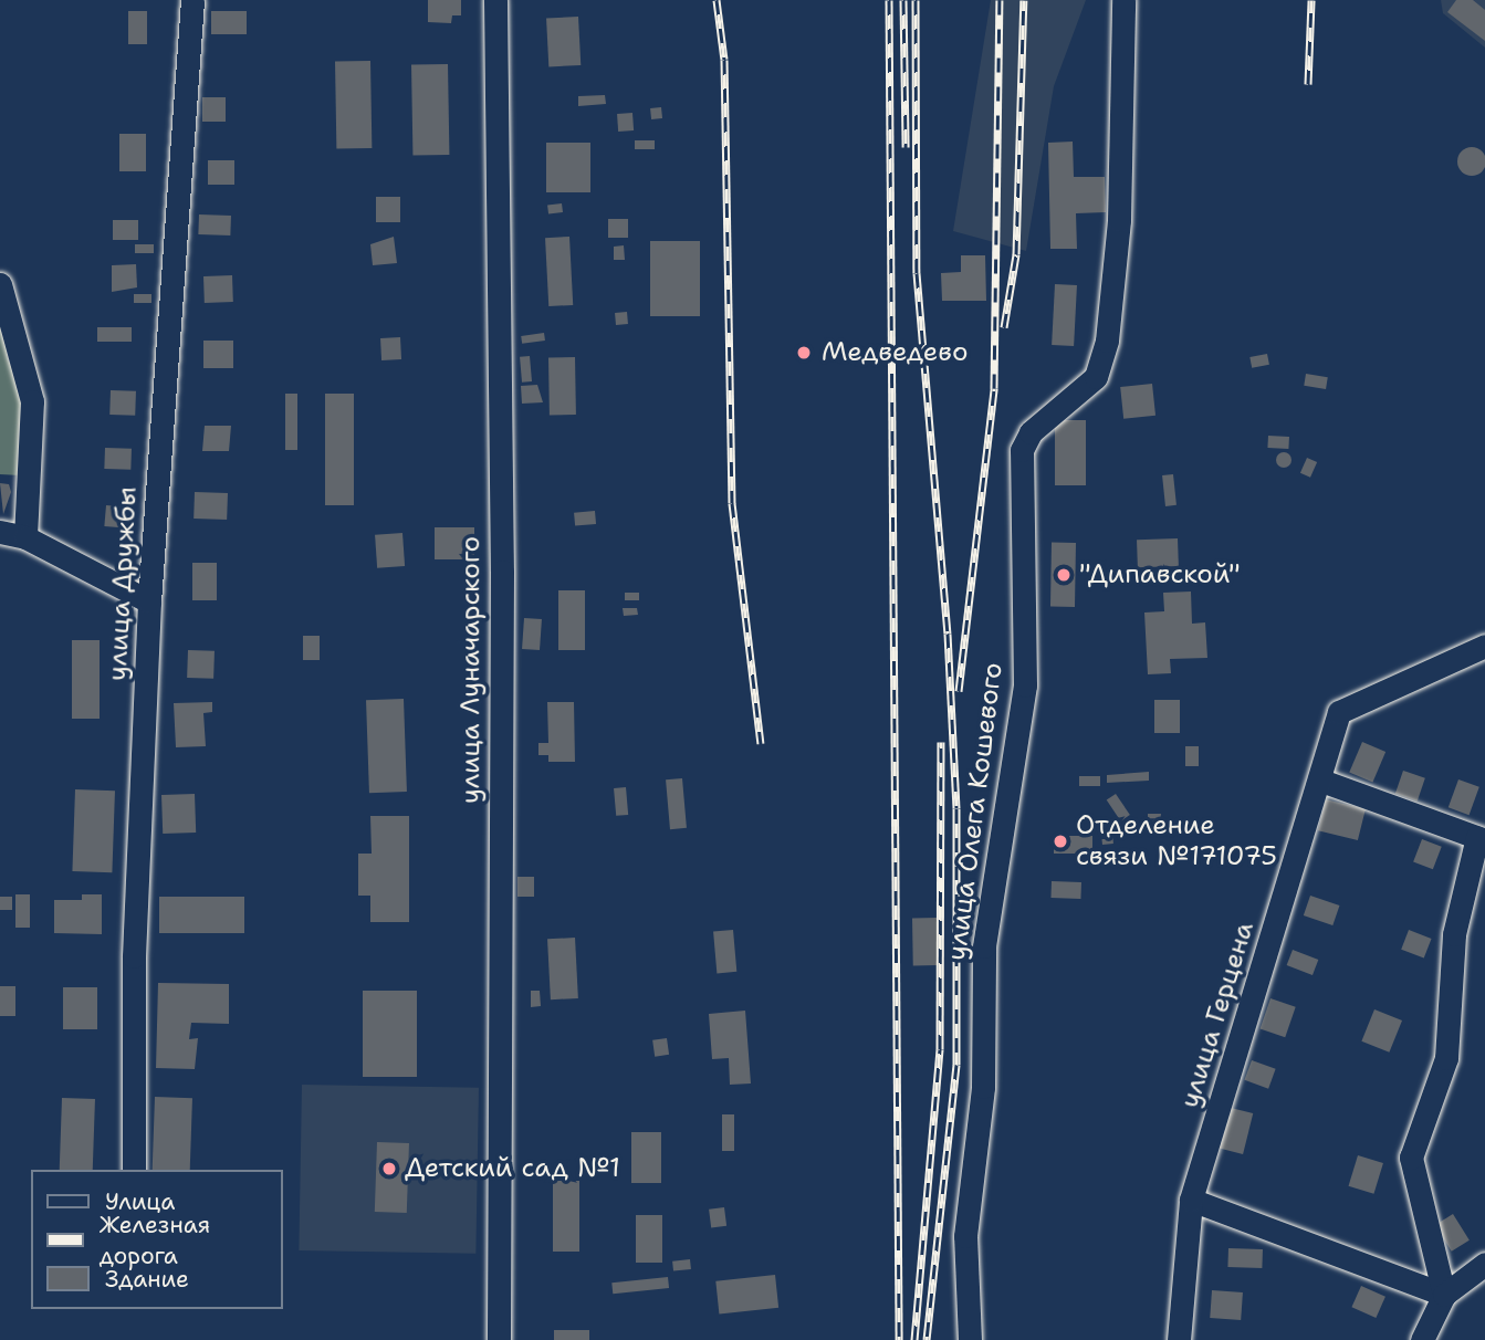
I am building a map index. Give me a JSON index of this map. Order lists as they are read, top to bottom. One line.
{"streets":{"street":["улица Дружбы","улица Луначарского","улица Олега Кошевого","улица Герцена"]},"places":["Медведево","\"Дипавской\"","Отделение связи №171075","Детский сад №1"],"legend":["Улица","Железная дорога","Здание"]}
